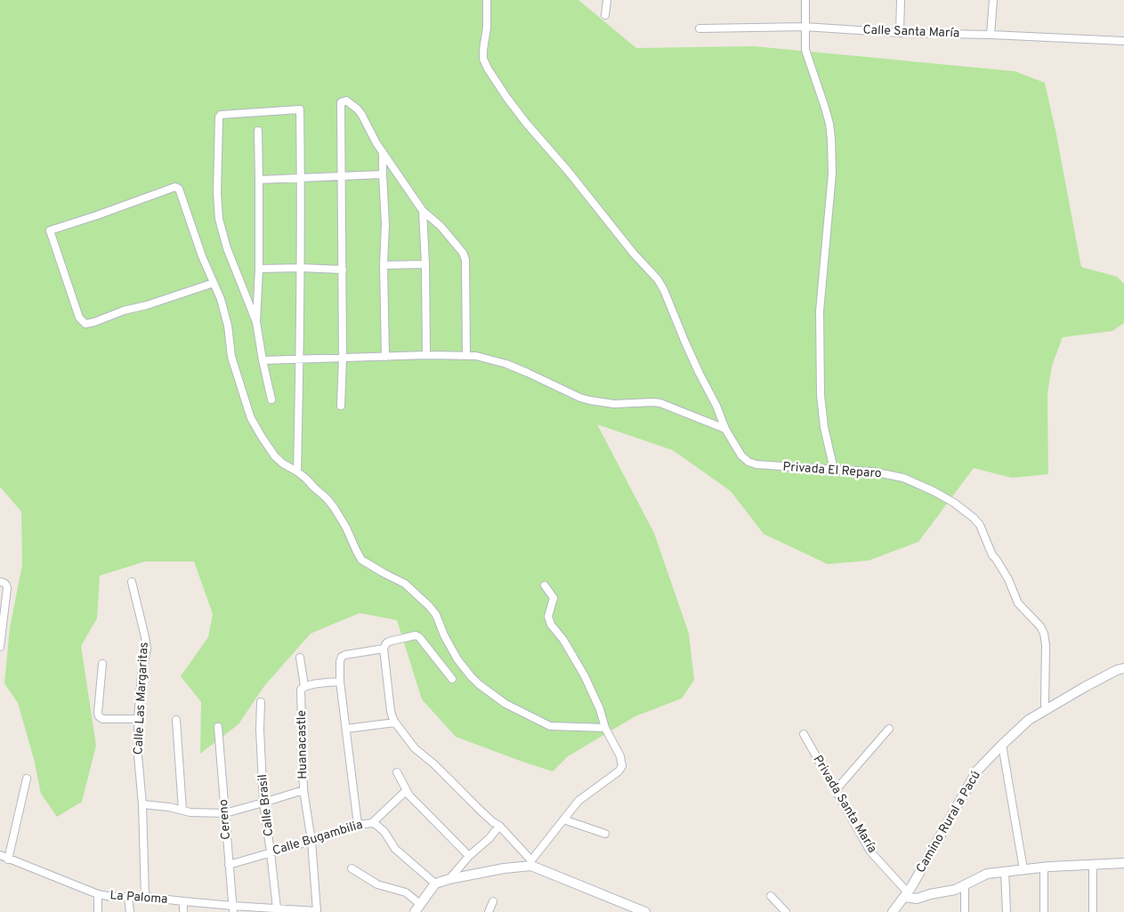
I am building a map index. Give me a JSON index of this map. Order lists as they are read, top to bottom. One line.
{"streets":{"street":["Calle Santa María","Privada El Reparo","Calle Las Margaritas","Huanacastle","Privada Santa María","Calle Brasil","Cereno","Camino Rural a Pacú","Calle Bugambilia","La Paloma"]},"crossings":[["Privada El Reparo","Camino Rural a Pacú"],["Calle Las Margaritas","La Paloma"],["Huanacastle","Calle Bugambilia"],["Huanacastle","La Paloma"],["Privada Santa María","Camino Rural a Pacú"],["Calle Brasil","Calle Bugambilia"],["Calle Brasil","La Paloma"],["Cereno","Calle Bugambilia"],["Cereno","La Paloma"]]}
